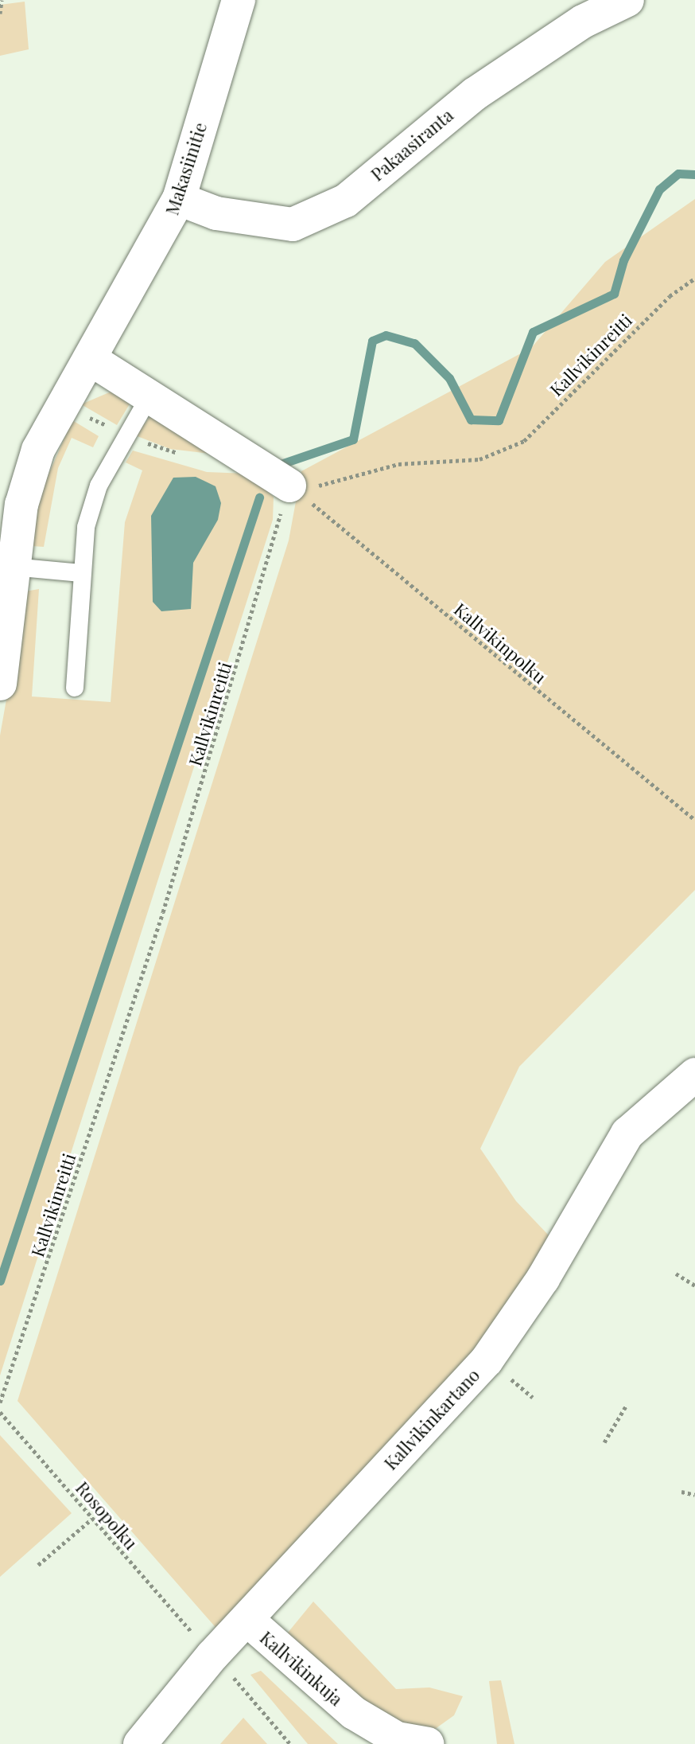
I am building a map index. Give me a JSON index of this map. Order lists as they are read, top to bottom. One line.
{"streets":{"street":["Pakaasiranta","Makasiinitie","Kallvikinkartano","Kallvikinkuja"],"path":["Kallvikinreitti","Kallvikinpolku","Rosopolku"]},"crossings":[["Pakaasiranta","Makasiinitie"],["Kallvikinreitti","Kallvikinpolku"],["Kallvikinkartano","Kallvikinkuja"]]}
